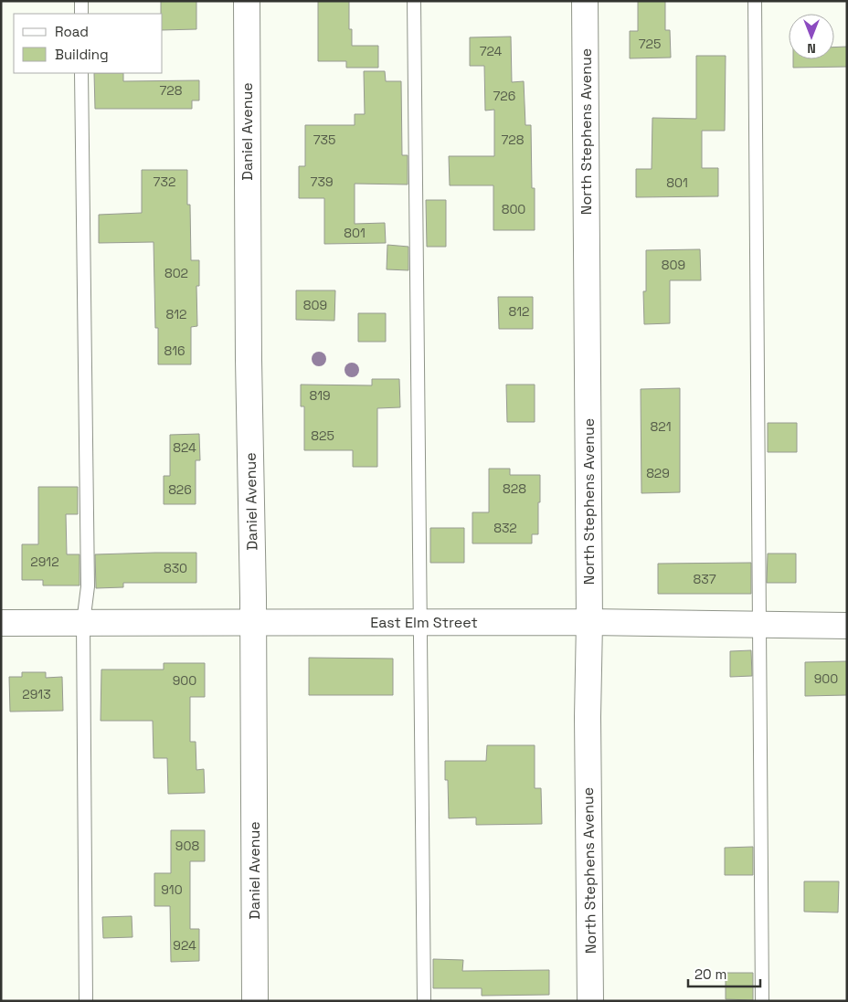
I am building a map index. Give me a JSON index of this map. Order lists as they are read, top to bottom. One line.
{"streets":{"street":["Daniel Avenue","North Stephens Avenue","East Elm Street"]},"crossings":[["Daniel Avenue","East Elm Street"],["North Stephens Avenue","East Elm Street"]],"house_numbers":["725","724","728","726","735","728","732","739","801","800","801","809","802","809","812","812","816","819","821","825","824","829","828","826","832","2912","830","837","900","900","2913","908","910","924"],"legend":["Road","Building"],"scale_bar":"20 m","north":"bottom"}
